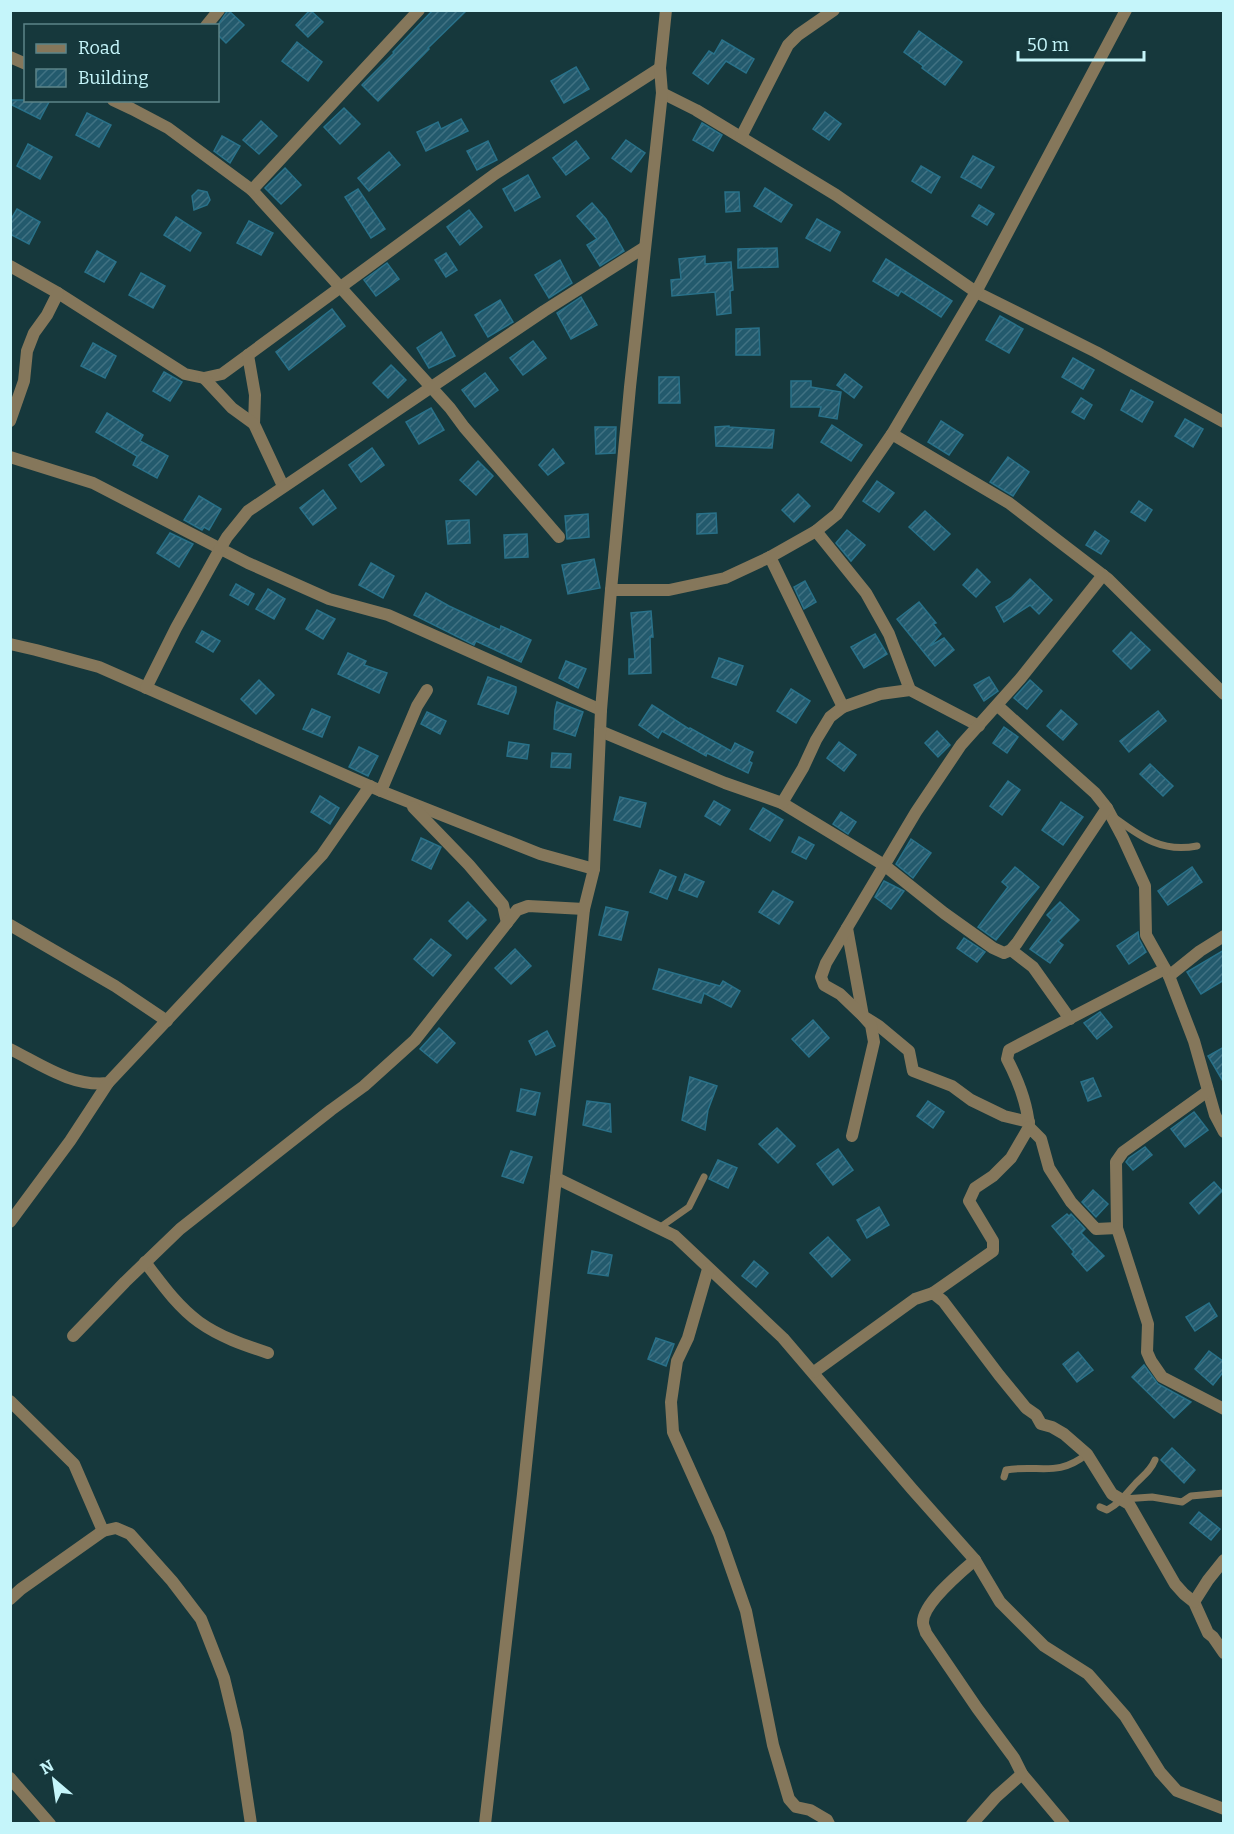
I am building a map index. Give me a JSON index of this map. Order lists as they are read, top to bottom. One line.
{"legend":["Road","Building"],"scale_bar":"50 m","north":"top left"}
